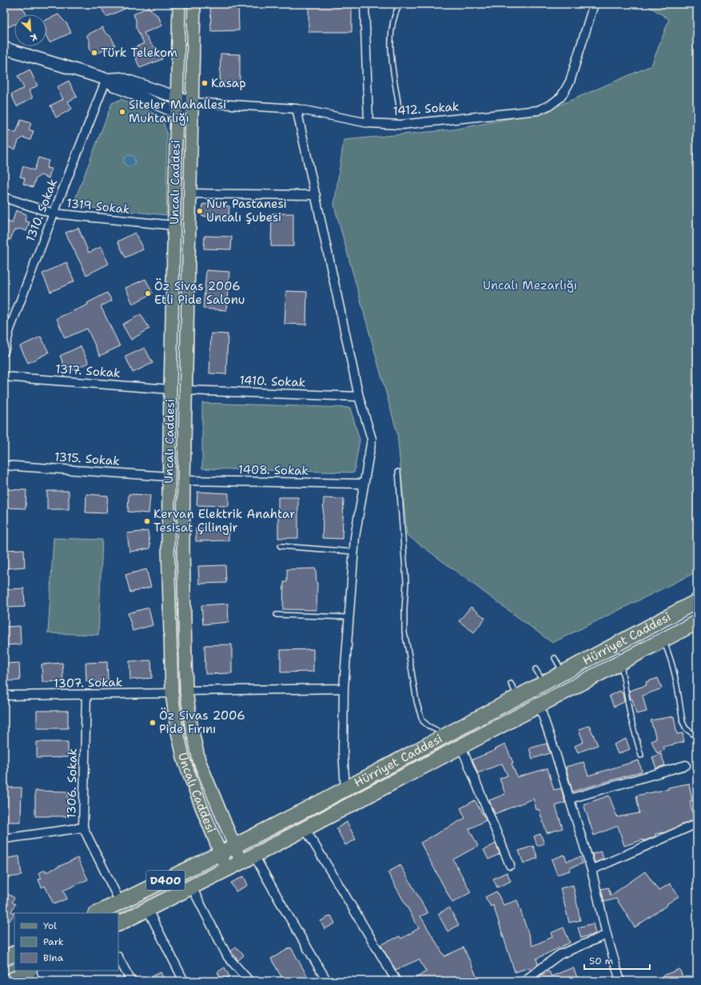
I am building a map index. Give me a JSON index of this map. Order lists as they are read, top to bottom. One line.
{"streets":{"highway":["Hürriyet Caddesi","D400"],"main road":["Uncalı Caddesi"],"street":["1412. Sokak","1319 Sokak","1310. Sokak","1317. Sokak","1410. Sokak","1315. Sokak","1408. Sokak","1307. Sokak","1306. Sokak"]},"crossings":[["1412. Sokak","Uncalı Caddesi"],["Uncalı Caddesi","1319 Sokak"],["Uncalı Caddesi","1317. Sokak"],["Uncalı Caddesi","1410. Sokak"],["Uncalı Caddesi","1315. Sokak"],["Uncalı Caddesi","1408. Sokak"],["Uncalı Caddesi","Hürriyet Caddesi"],["Uncalı Caddesi","1307. Sokak"],["1319 Sokak","1310. Sokak"],["Hürriyet Caddesi","1306. Sokak"],["1307. Sokak","1306. Sokak"]],"parks":["Uncalı Mezarlığı"],"places":["Türk Telekom","Kasap","Siteler Mahallesi Muhtarlığı","Nur Pastanesi Uncalı Şubesi","Öz Sivas 2006 Etli Pide Salonu","Kervan Elektrik Anahtar Tesisat Çilingir","Öz Sivas 2006 Pide Fırını"],"legend":["Yol","Park","Bina"],"scale_bar":"50 m","north":"bottom right"}
